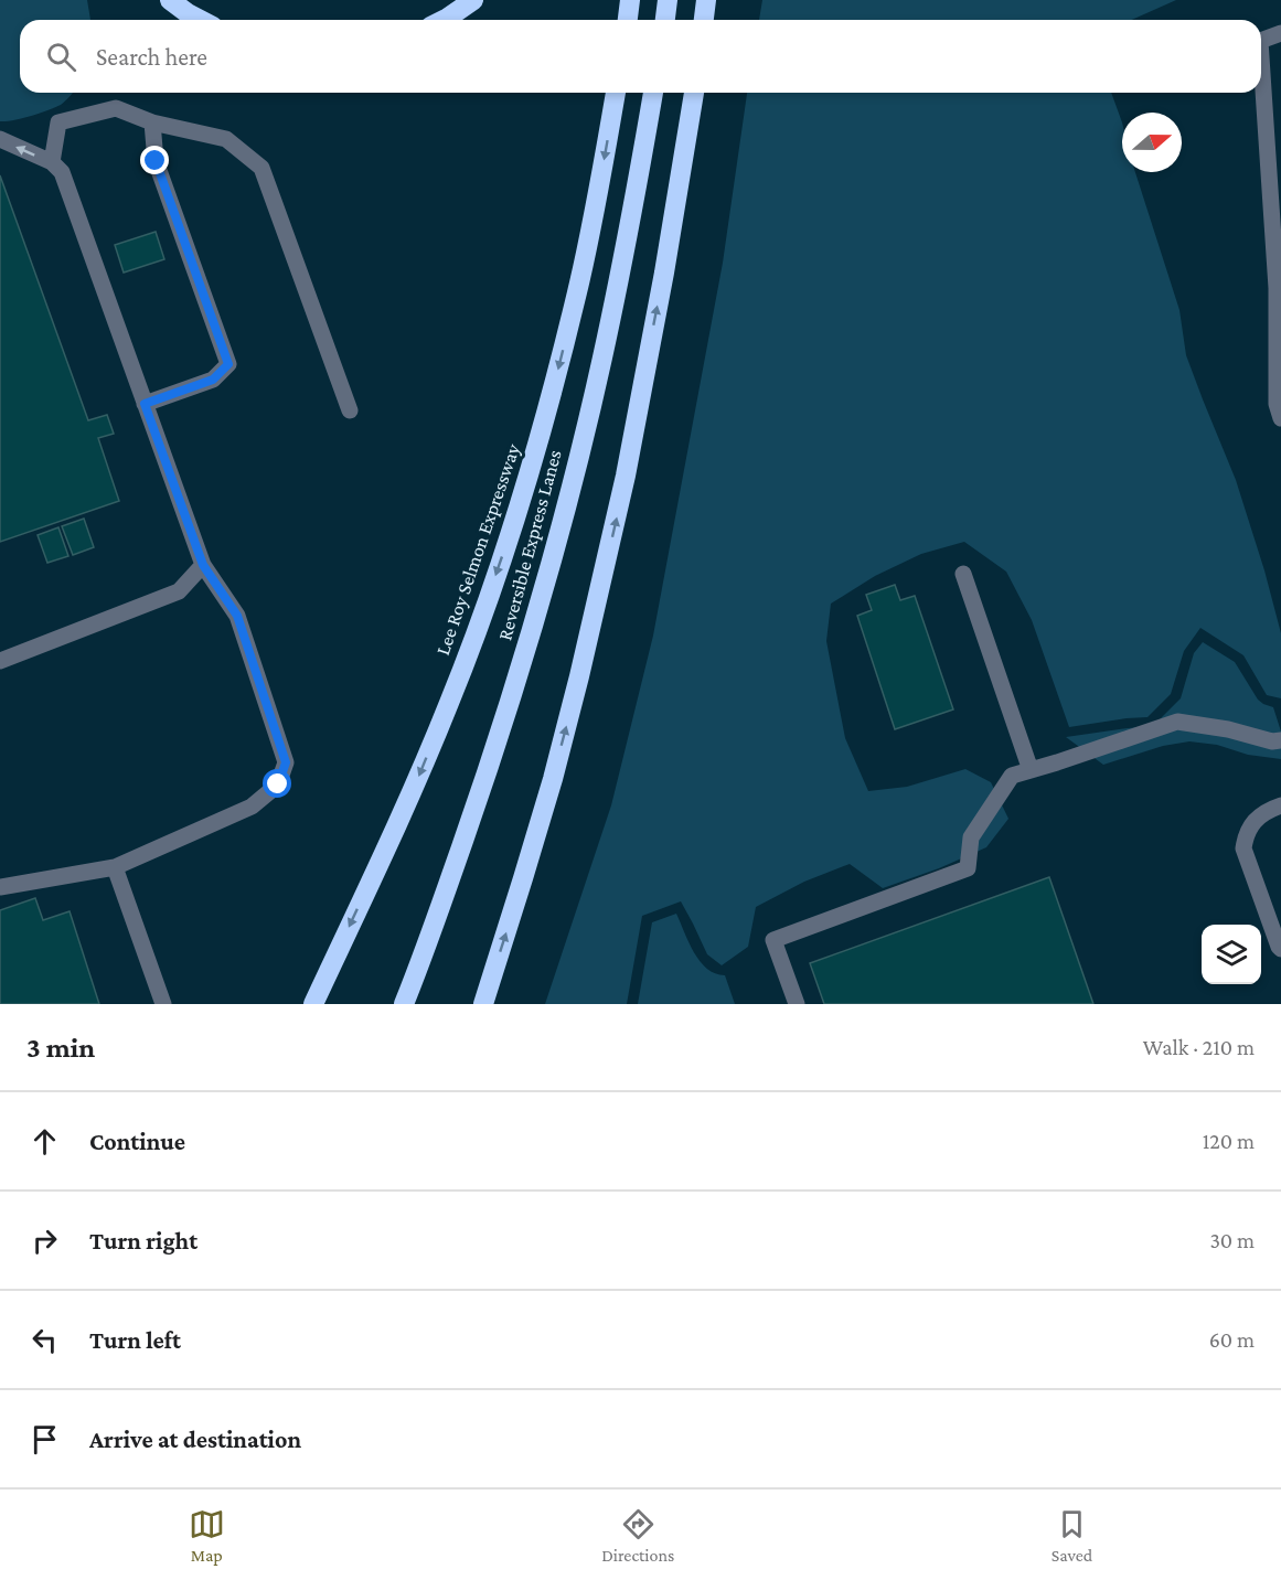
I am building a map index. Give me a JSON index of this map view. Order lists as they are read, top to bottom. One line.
{"streets":{"highway":["Reversible Express Lanes","Lee Roy Selmon Expressway"]},"north":"right","page":{"search":"Search here","heading":["3 min","Walk · 210 m"],"list":[["Continue","120 m"],["Turn right","30 m"],["Turn left","60 m"],"Arrive at destination"],"nav":["Map","Directions","Saved"]}}
